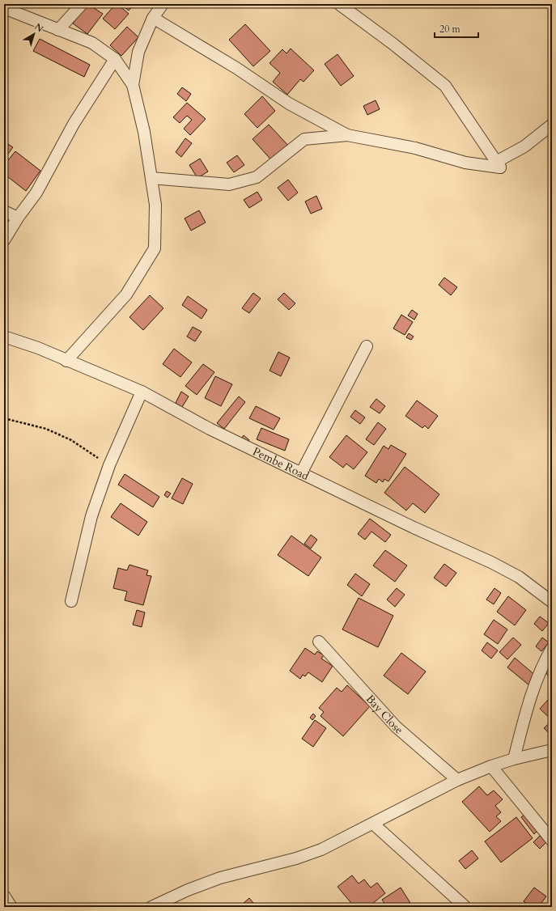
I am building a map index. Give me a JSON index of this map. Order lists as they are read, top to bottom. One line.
{"streets":{"street":["Pembe Road","Bay Close"]},"scale_bar":"20 m","north":"top right"}
